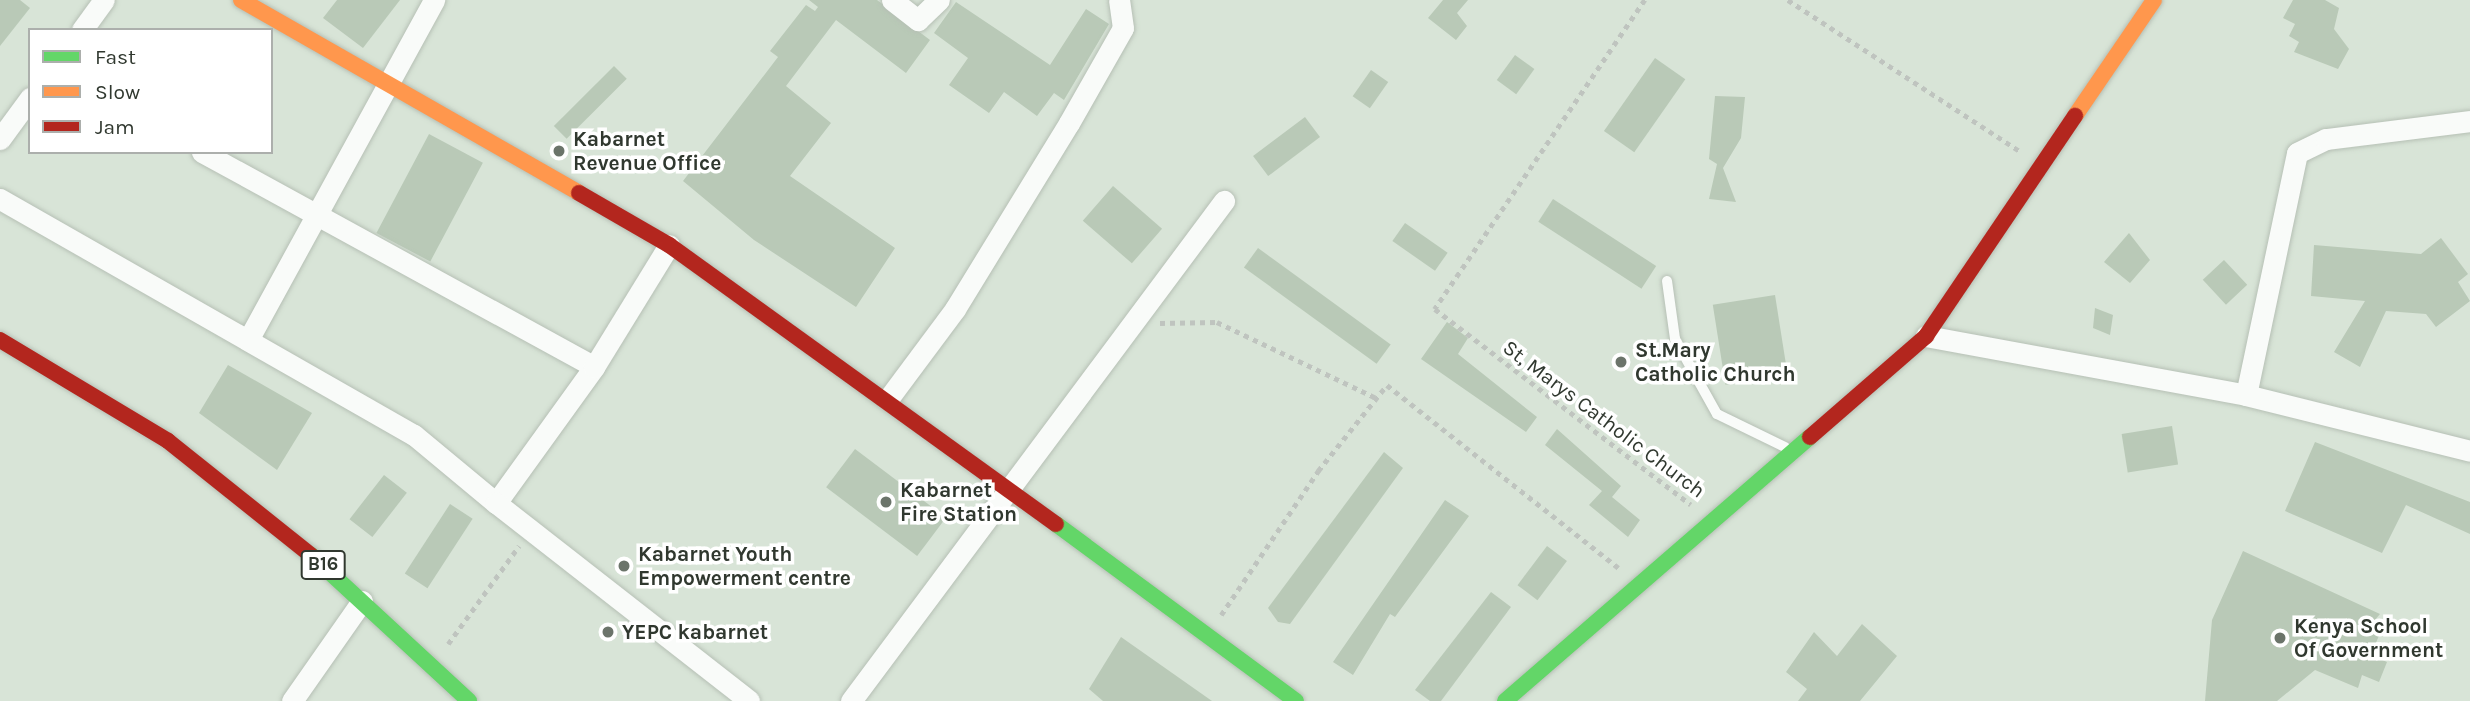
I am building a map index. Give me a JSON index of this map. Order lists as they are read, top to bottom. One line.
{"streets":{"street":["B16"],"path":["St, Marys Catholic Church"]},"places":["Kabarnet Revenue Office","St.Mary Catholic Church","Kabarnet Fire Station","Kabarnet Youth Empowerment centre","YEPC kabarnet","Kenya School Of Government"],"legend":["Fast","Slow","Jam"]}
